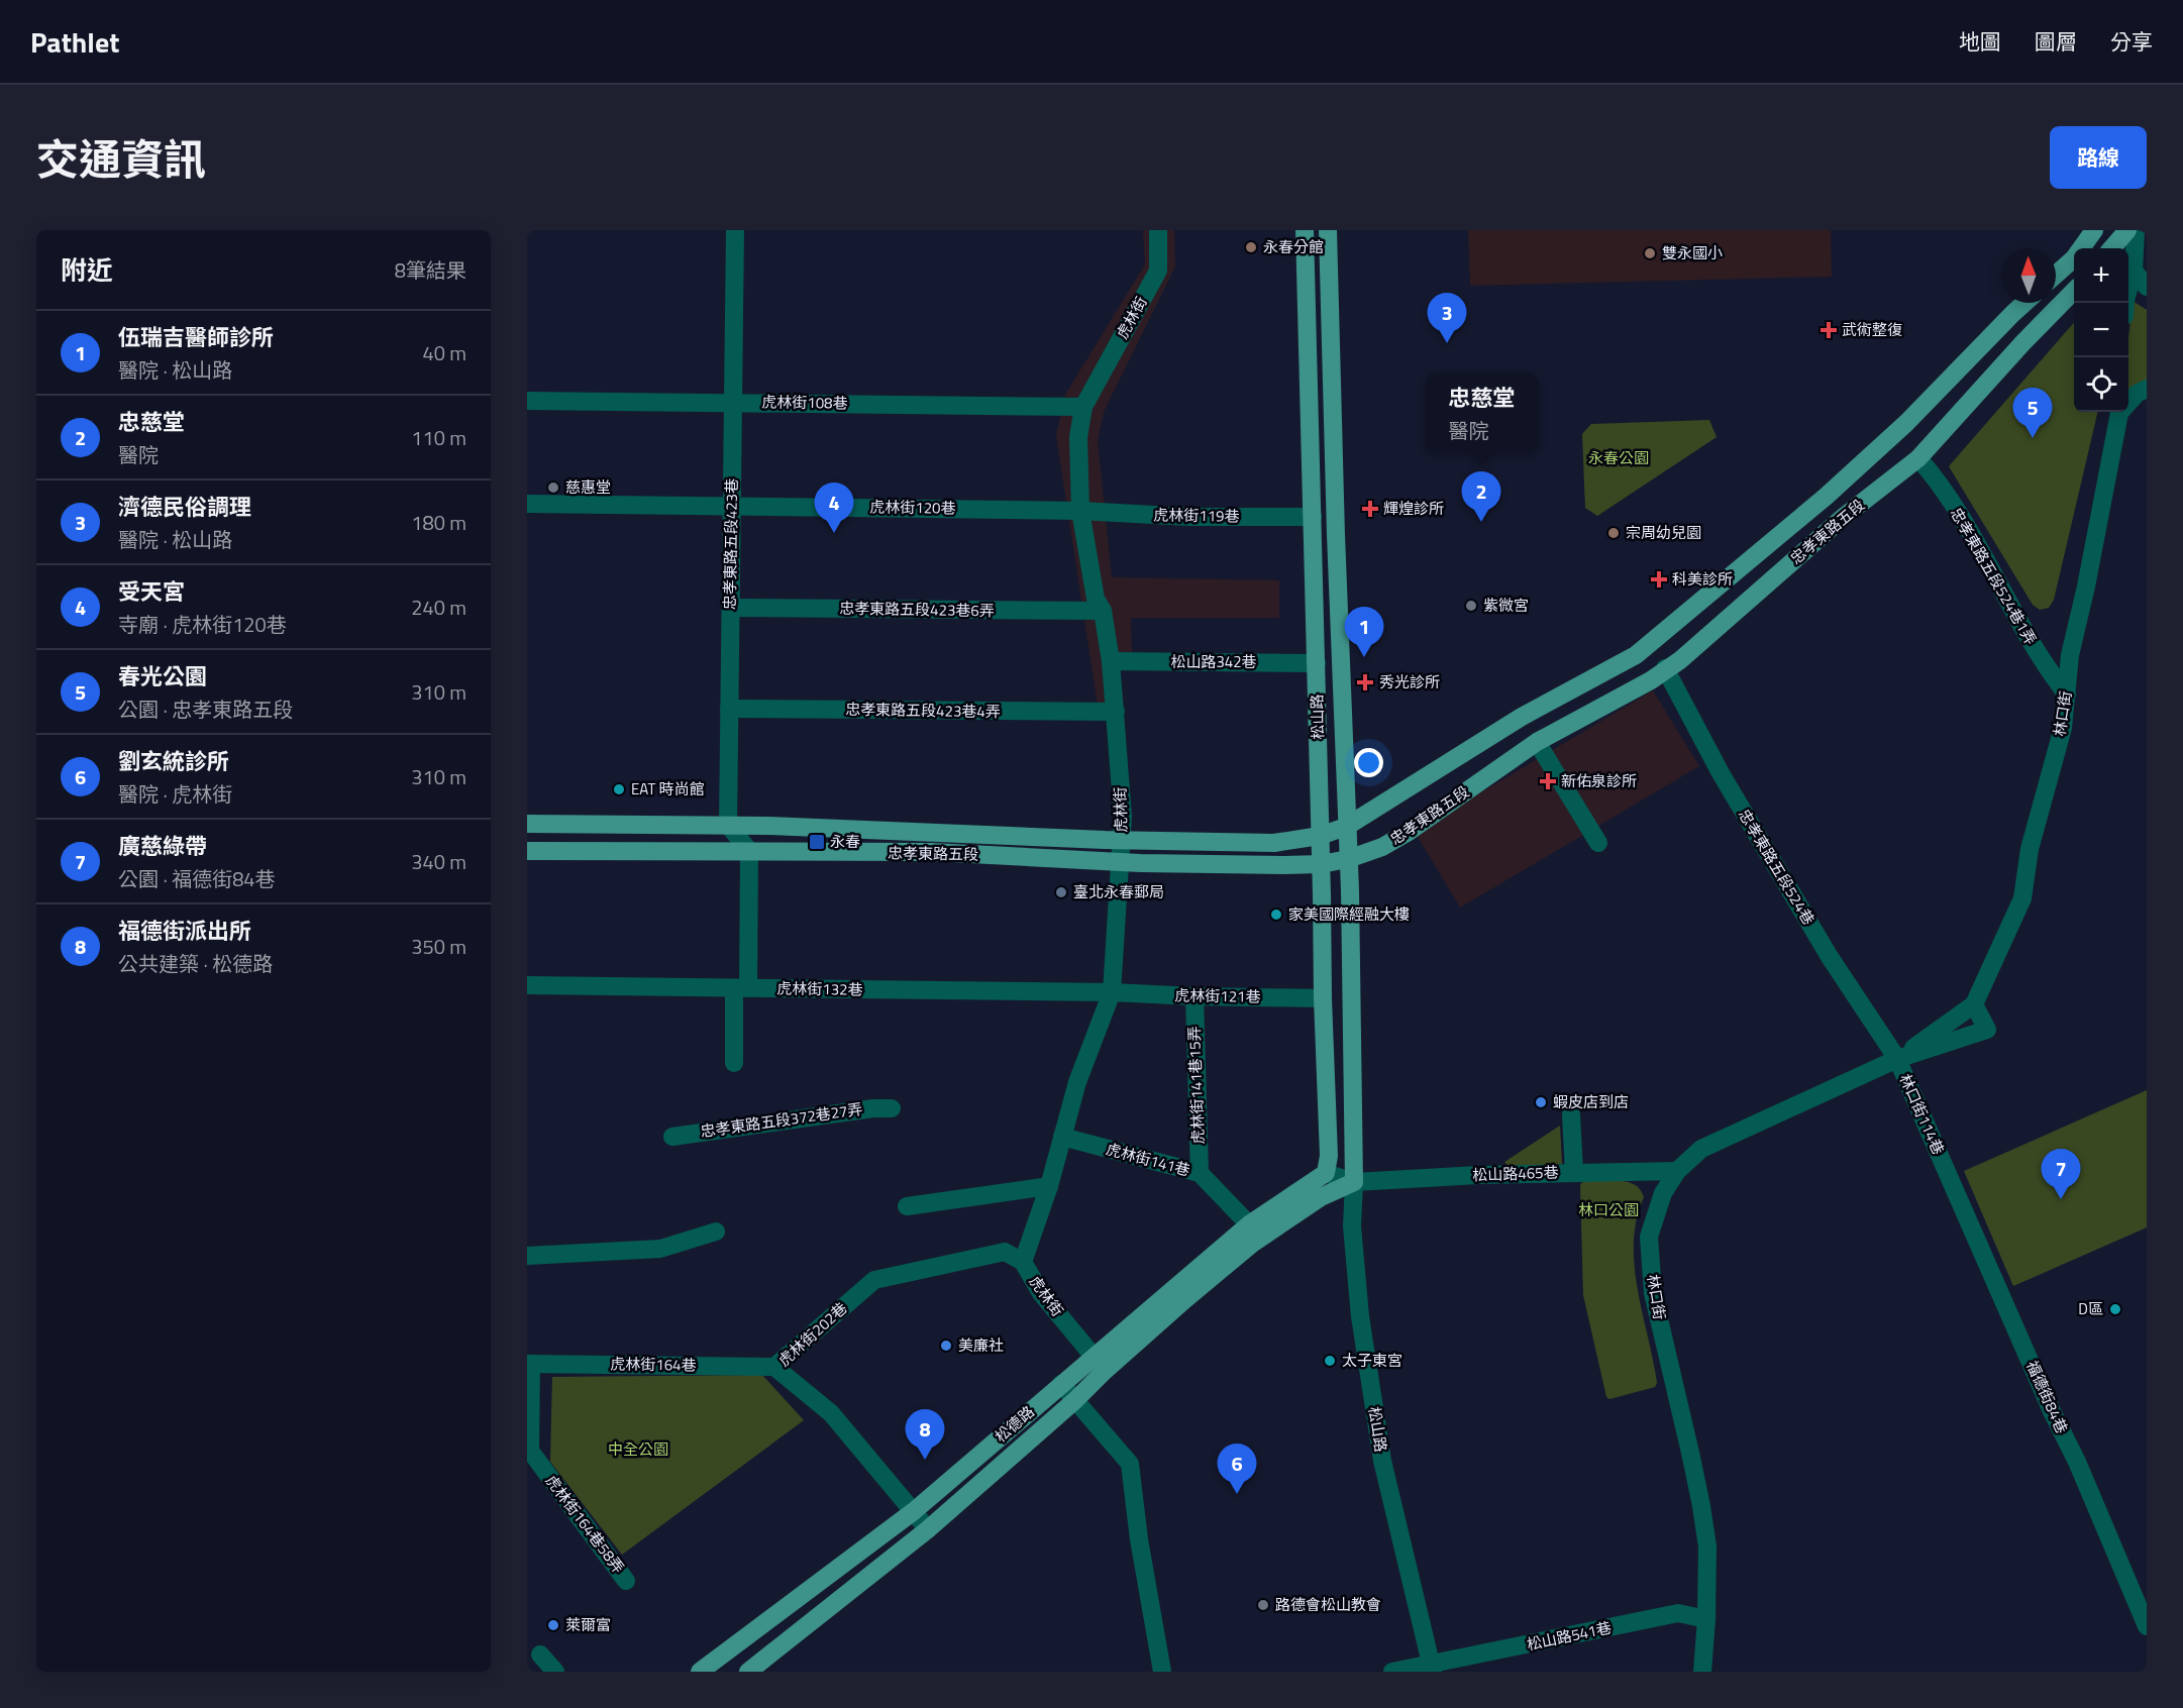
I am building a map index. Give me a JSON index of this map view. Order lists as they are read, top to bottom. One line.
{"streets":{"main road":["忠孝東路五段","松山路","松德路"],"street":["虎林街","虎林街108巷","虎林街120巷","虎林街119巷","忠孝東路五段423巷","忠孝東路五段524巷1弄","忠孝東路五段423巷6弄","松山路342巷","忠孝東路五段423巷4弄","林口街","忠孝東路五段524巷","虎林街132巷","虎林街121巷","虎林街141巷15弄","林口街114巷","忠孝東路五段372巷27弄","虎林街141巷","松山路465巷","虎林街202巷","虎林街164巷","福德街84巷","虎林街164巷58弄","松山路541巷"]},"crossings":[["虎林街","虎林街108巷"],["虎林街","虎林街120巷"],["虎林街","虎林街119巷"],["虎林街","忠孝東路五段"],["虎林街","忠孝東路五段423巷6弄"],["虎林街","松山路342巷"],["虎林街","忠孝東路五段423巷4弄"],["虎林街","虎林街132巷"],["虎林街","虎林街121巷"],["虎林街","虎林街141巷"],["虎林街","虎林街202巷"],["虎林街","松德路"],["虎林街108巷","忠孝東路五段423巷"],["虎林街120巷","虎林街119巷"],["虎林街120巷","忠孝東路五段423巷"],["虎林街119巷","松山路"],["忠孝東路五段","忠孝東路五段423巷"],["忠孝東路五段","忠孝東路五段524巷1弄"],["忠孝東路五段","松山路"],["忠孝東路五段","忠孝東路五段524巷"],["忠孝東路五段423巷","忠孝東路五段423巷6弄"],["忠孝東路五段423巷","忠孝東路五段423巷4弄"],["忠孝東路五段524巷1弄","林口街"],["松山路342巷","松山路"],["林口街","忠孝東路五段524巷"],["林口街","林口街114巷"],["林口街","松山路465巷"],["林口街","松山路541巷"],["松山路","虎林街121巷"],["松山路","松山路465巷"],["松山路","松德路"],["松山路","松山路541巷"],["忠孝東路五段524巷","林口街114巷"],["虎林街132巷","虎林街121巷"],["虎林街121巷","虎林街141巷15弄"],["虎林街141巷15弄","虎林街141巷"],["林口街114巷","福德街84巷"],["虎林街141巷","松德路"],["松山路465巷","松德路"],["虎林街202巷","虎林街164巷"],["虎林街202巷","松德路"],["虎林街164巷","虎林街164巷58弄"]],"parks":["永春公園","林口公園","中全公園"],"places":{"other":["永春分館","雙永國小","慈惠堂","宗周幼兒園","紫微宮","EAT 時尚館","臺北永春郵局","家美國際經融大樓","蝦皮店到店","D區","美廉社","太子東宮","路德會松山教會","萊爾富"],"health":["武術整復","輝煌診所","科美診所","秀光診所","新佑泉診所"],"transit":["永春"]},"north":"top","page":{"header":"Pathlet","nav":["地圖","圖層","分享"],"title":"交通資訊","buttons":"路線","heading":["附近","8筆結果"],"map_buttons":["+","−"],"pins":["3","5","2","4","1","7","8","6"],"list":[{"mark":"1","name":"伍瑞吉醫師診所","note":"醫院 · 松山路","value":"40 m"},{"mark":"2","name":"忠慈堂","note":"醫院","value":"110 m"},{"mark":"3","name":"濟德民俗調理","note":"醫院 · 松山路","value":"180 m"},{"mark":"4","name":"受天宮","note":"寺廟 · 虎林街120巷","value":"240 m"},{"mark":"5","name":"春光公園","note":"公園 · 忠孝東路五段","value":"310 m"},{"mark":"6","name":"劉玄統診所","note":"醫院 · 虎林街","value":"310 m"},{"mark":"7","name":"廣慈綠帶","note":"公園 · 福德街84巷","value":"340 m"},{"mark":"8","name":"福德街派出所","note":"公共建築 · 松德路","value":"350 m"}],"popup":["忠慈堂","醫院"]}}
